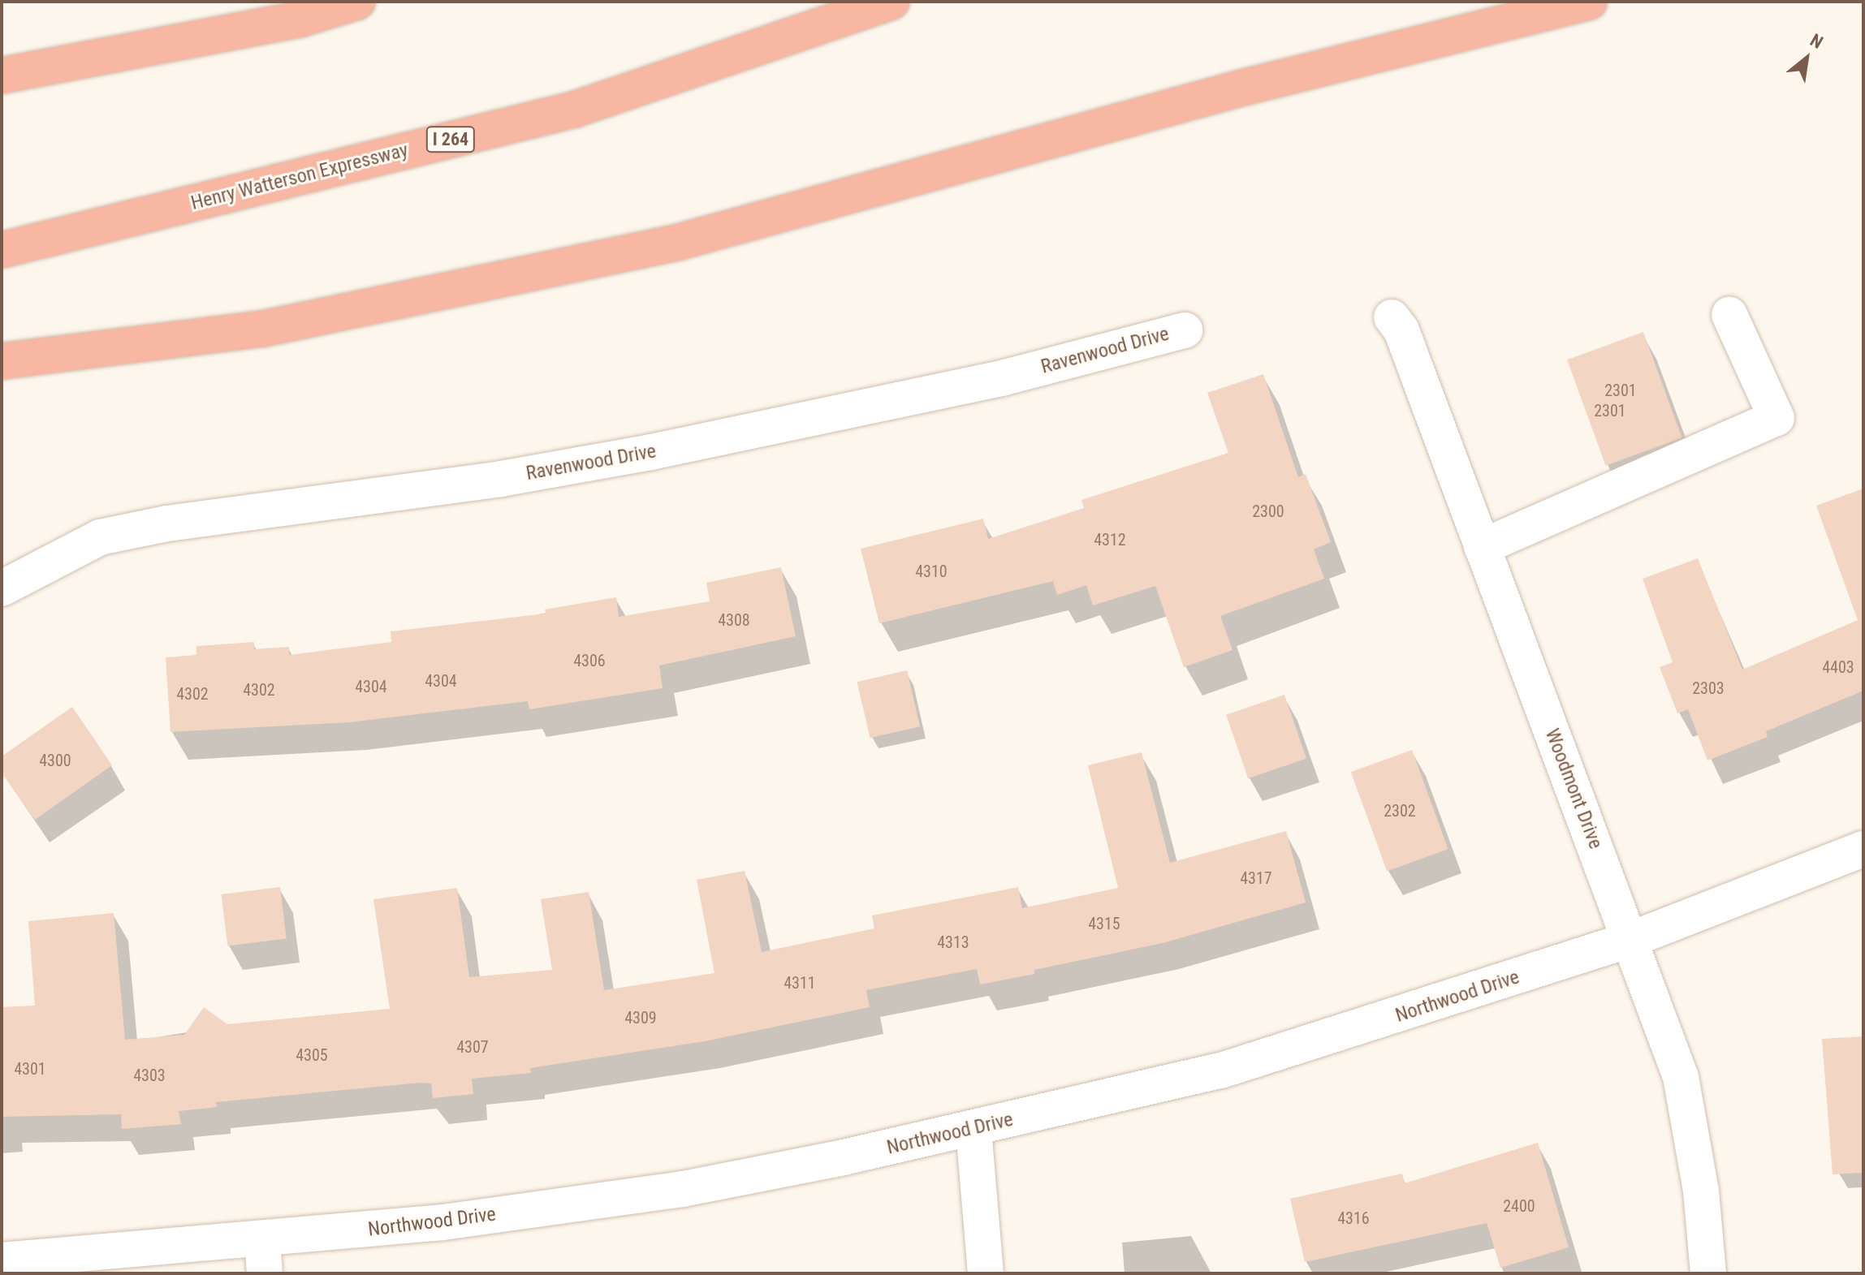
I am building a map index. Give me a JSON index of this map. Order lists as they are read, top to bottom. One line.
{"streets":{"highway":["I 264","Henry Watterson Expressway"],"street":["Ravenwood Drive","Woodmont Drive","Northwood Drive"]},"crossings":[["Woodmont Drive","Northwood Drive"]],"house_numbers":["2301","2301","2300","4312","4310","4308","4306","4403","4304","4304","2303","4302","4302","4300","2302","4317","4315","4313","4311","4309","4307","4305","4301","4303","2400","4316"],"north":"top right"}
